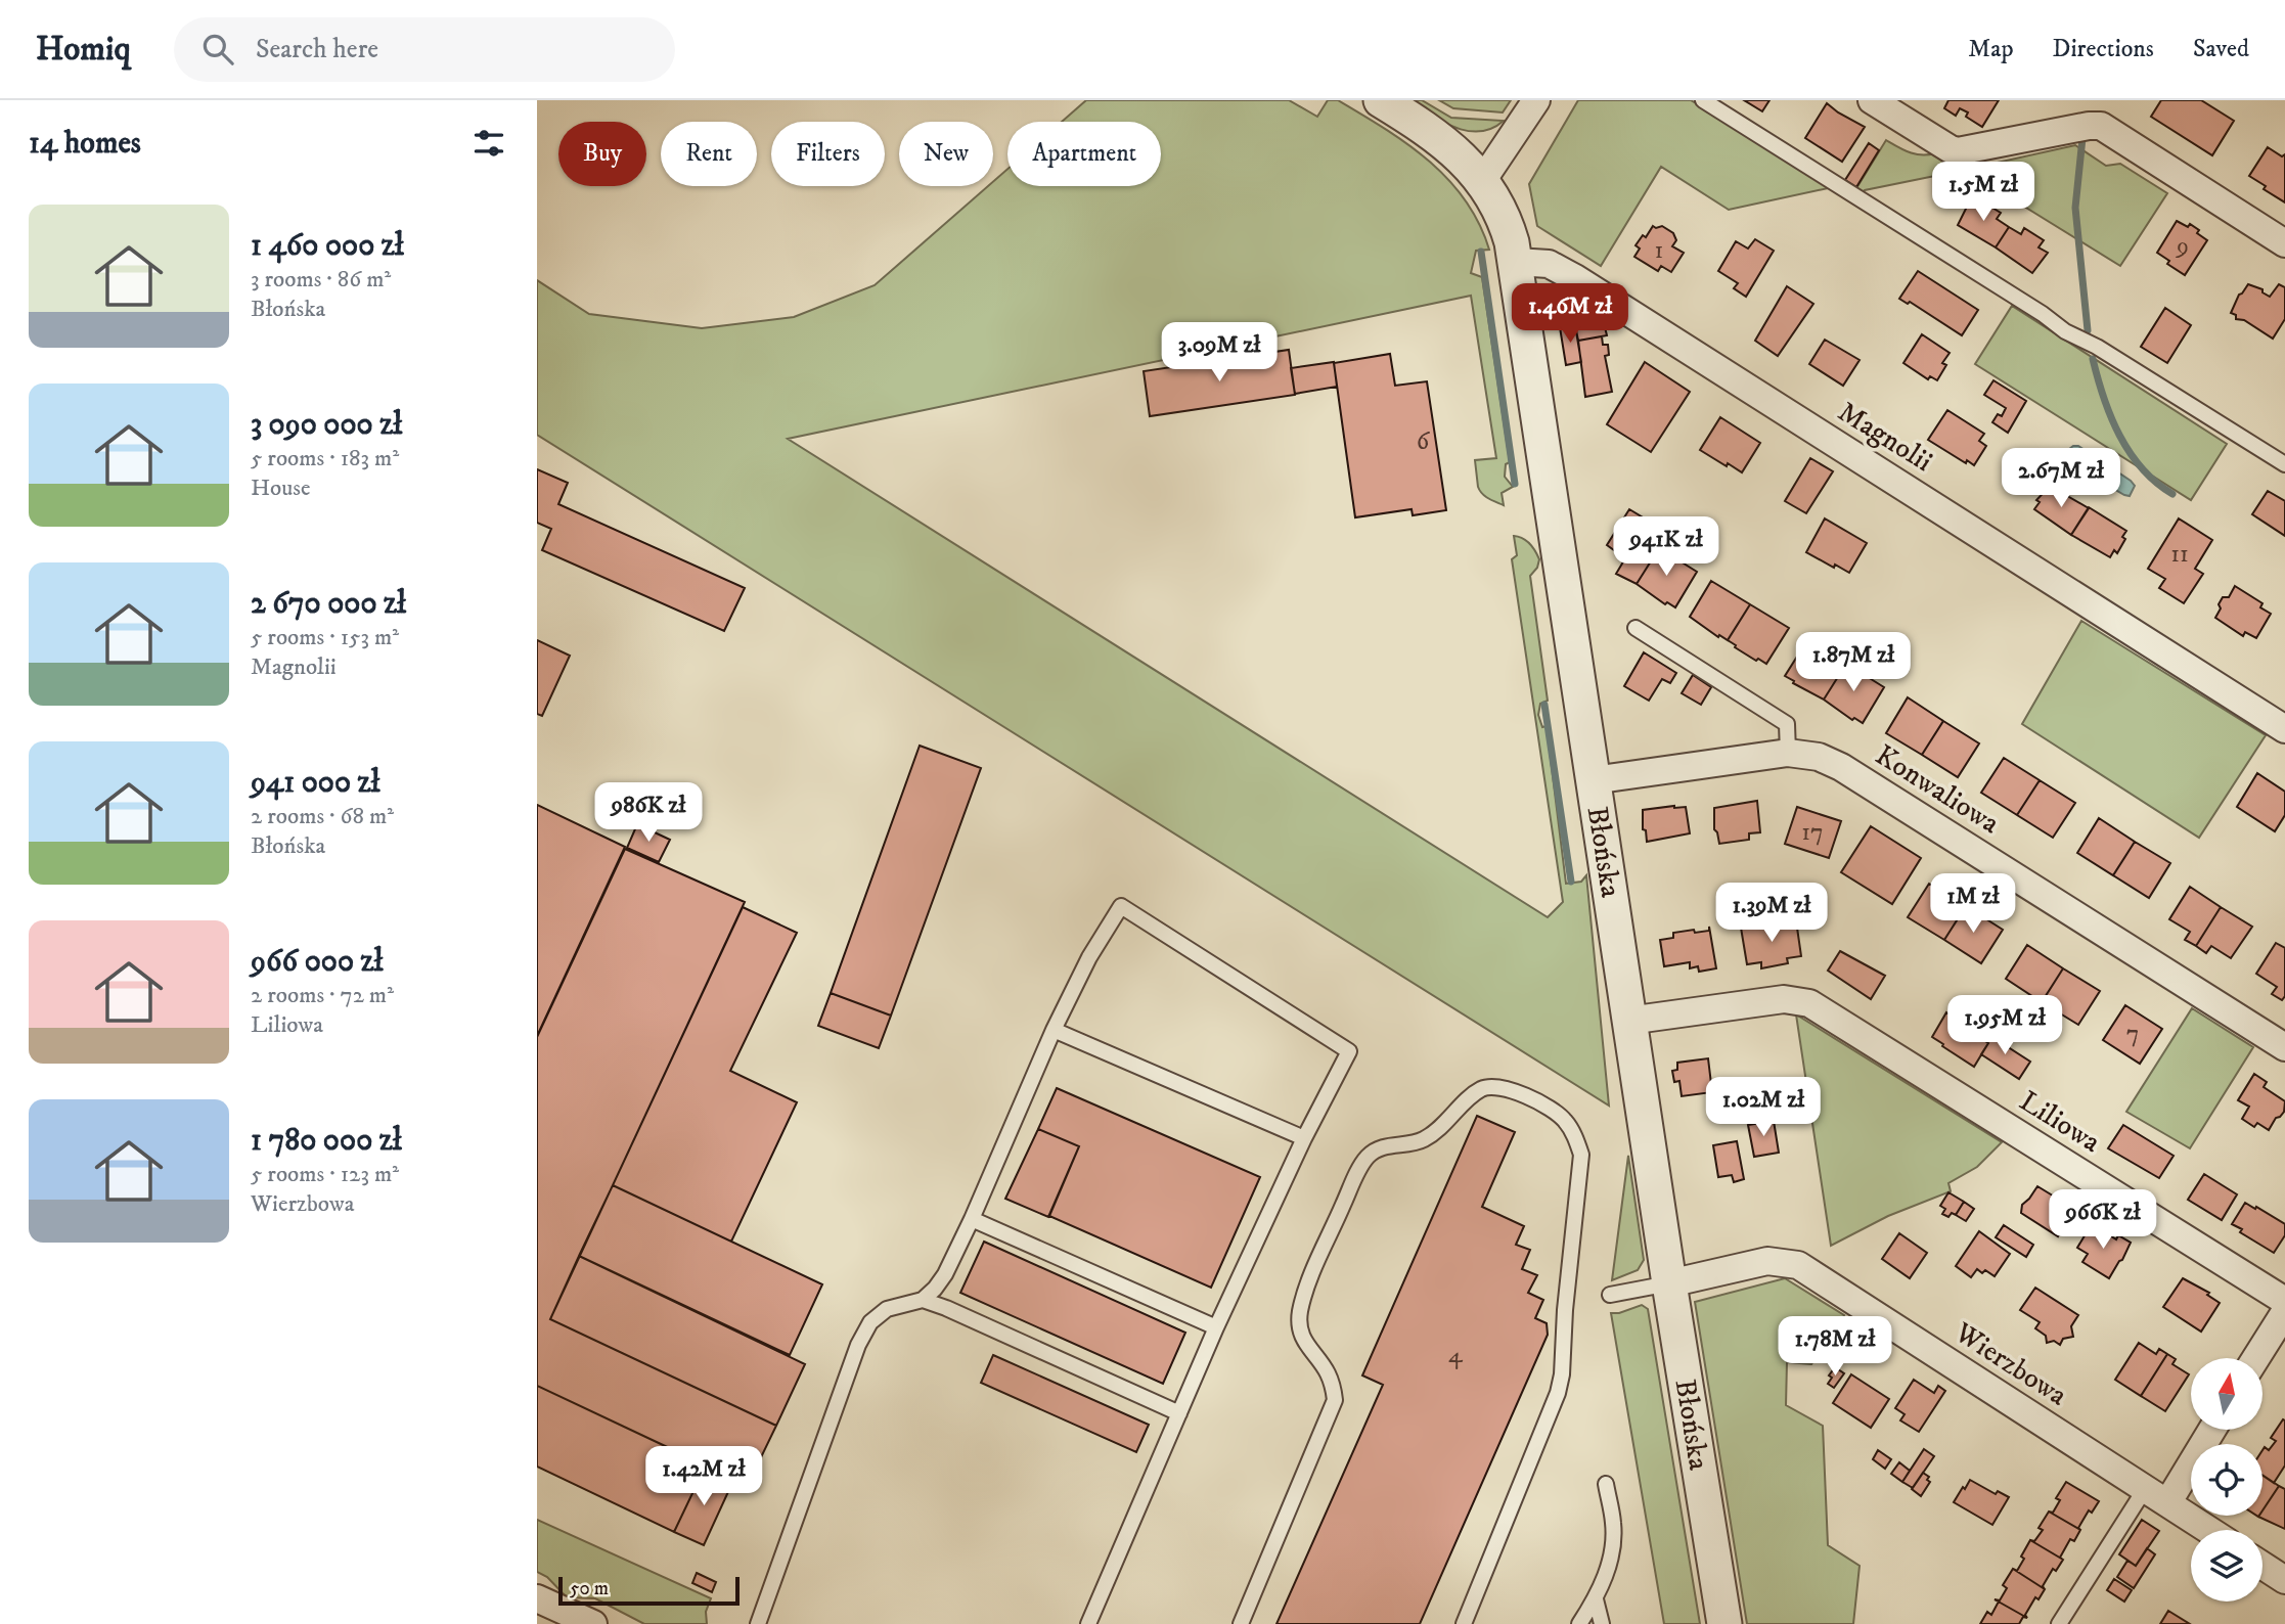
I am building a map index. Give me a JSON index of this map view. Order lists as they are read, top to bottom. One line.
{"streets":{"street":["Magnolii","Konwaliowa","Błońska","Liliowa","Wierzbowa"]},"crossings":[["Magnolii","Błońska"],["Konwaliowa","Błońska"],["Błońska","Liliowa"],["Błońska","Wierzbowa"]],"house_numbers":["9","1","6","11","17","7","4"],"scale_bar":"50 m","north":"top","page":{"header":"Homiq","search":"Search here","nav":["Map","Directions","Saved"],"heading":"14 homes","chip":["Buy","Rent","Filters","New","Apartment"],"price":["1.5M zł","1.46M zł","3.09M zł","2.67M zł","941K zł","1.87M zł","986K zł","1M zł","1.39M zł","1.95M zł","1.02M zł","966K zł","1.78M zł","1.42M zł"],"list":[{"name":"1 460 000 zł","note":"3 rooms · 86 m² · Błońska"},{"name":"3 090 000 zł","note":"5 rooms · 183 m² · House"},{"name":"2 670 000 zł","note":"5 rooms · 153 m² · Magnolii"},{"name":"941 000 zł","note":"2 rooms · 68 m² · Błońska"},{"name":"966 000 zł","note":"2 rooms · 72 m² · Liliowa"},{"name":"1 780 000 zł","note":"5 rooms · 123 m² · Wierzbowa"}],"scale":"50 m"}}
